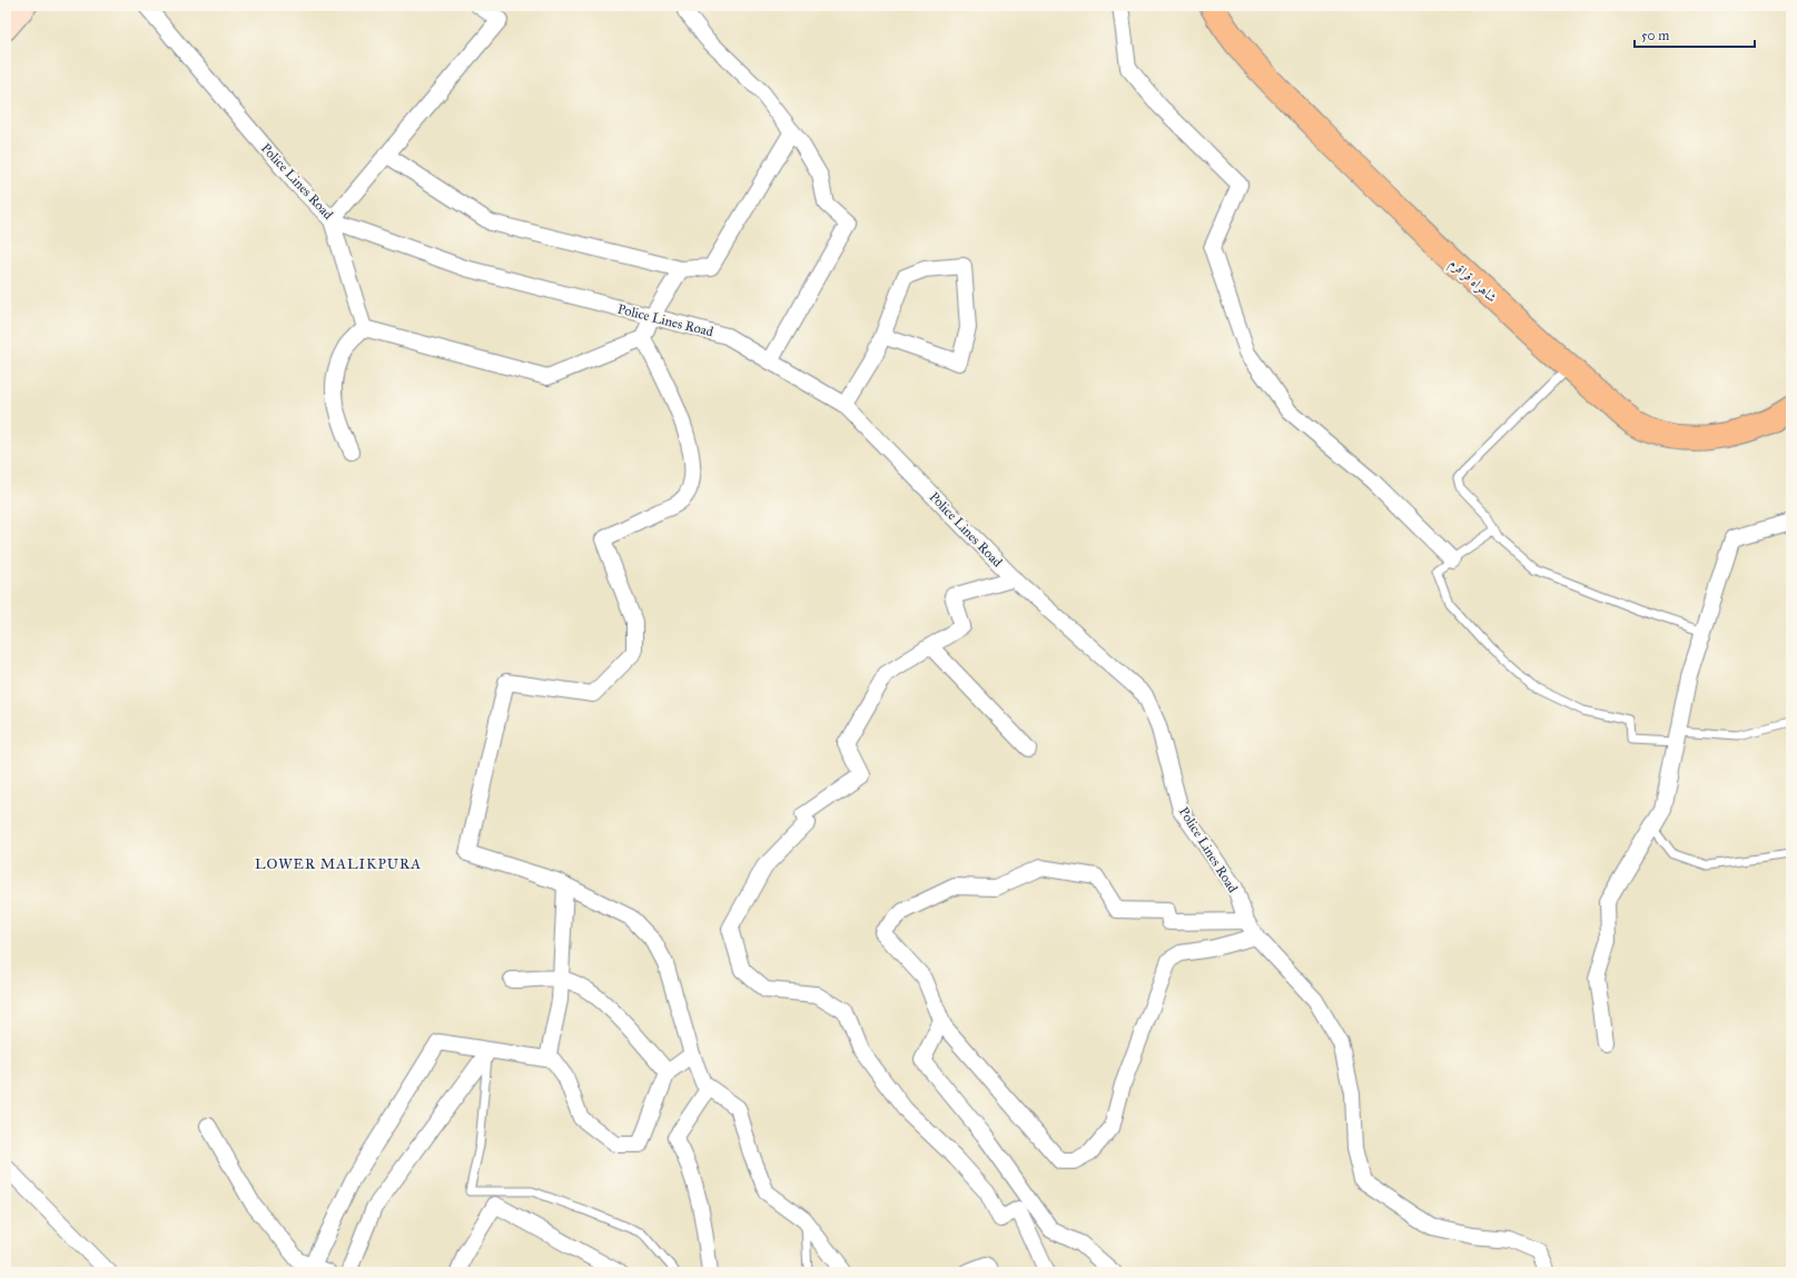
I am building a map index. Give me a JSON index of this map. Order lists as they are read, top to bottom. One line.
{"streets":{"highway":["شاہراہ قراقرم"],"street":["Police Lines Road"]},"districts":["LOWER MALIKPURA"],"scale_bar":"50 m"}
